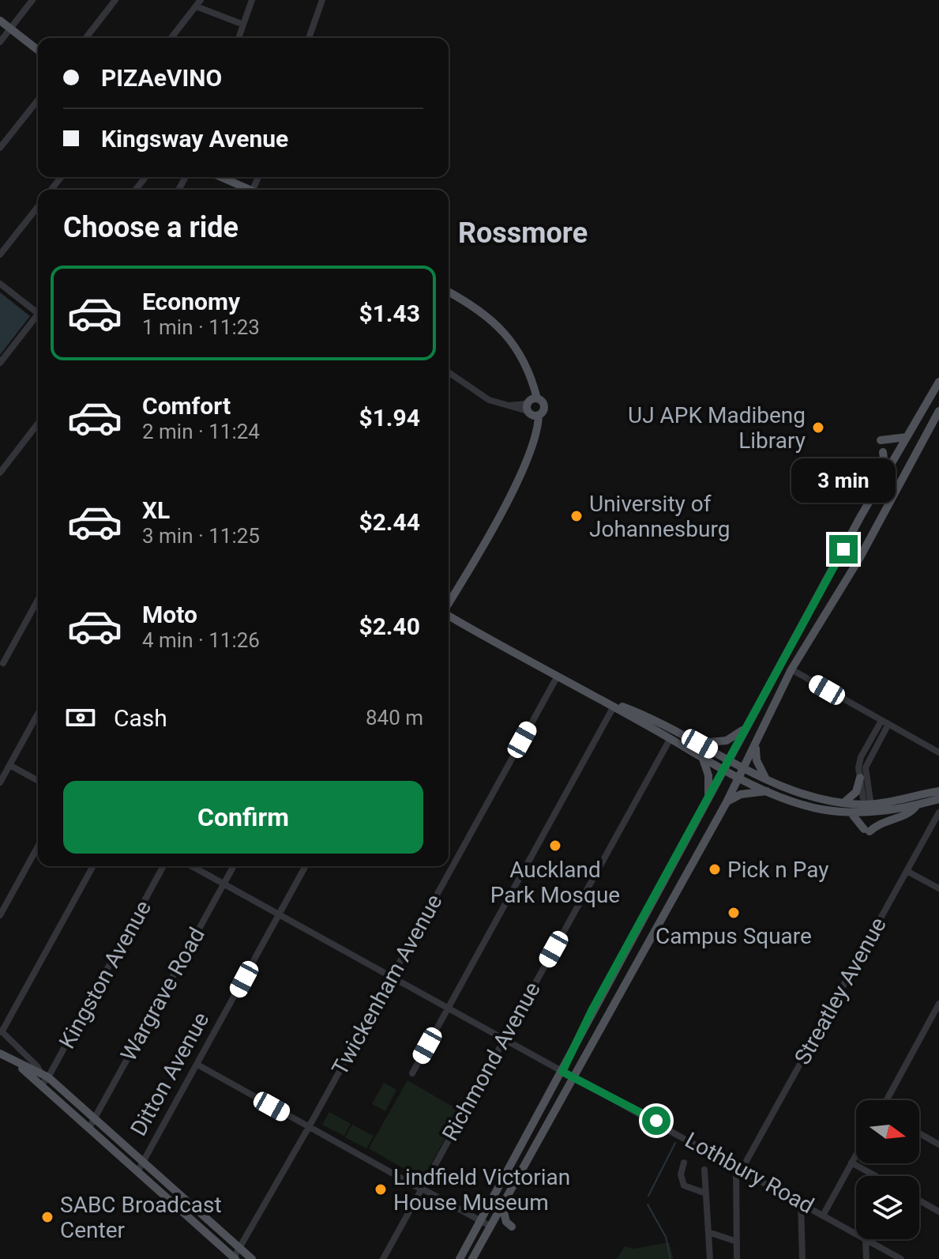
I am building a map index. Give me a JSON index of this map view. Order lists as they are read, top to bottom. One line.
{"streets":{"street":["Kingston Avenue","Twickenham Avenue","Streatley Avenue","Wargrave Road","Richmond Avenue","Ditton Avenue","Lothbury Road"]},"crossings":[["Twickenham Avenue","Lothbury Road"],["Streatley Avenue","Lothbury Road"],["Wargrave Road","Lothbury Road"],["Richmond Avenue","Lothbury Road"],["Ditton Avenue","Lothbury Road"]],"districts":["Rossmore"],"places":["UJ APK Madibeng Library","University of Johannesburg","Auckland Park Mosque","Pick n Pay","Campus Square","Lindfield Victorian House Museum","SABC Broadcast Center"],"north":"right","page":{"banner":["PIZAeVINO","Kingsway Avenue"],"heading":"Choose a ride","list":[{"name":"Economy","note":"1 min · 11:23","value":"$1.43"},{"name":"Comfort","note":"2 min · 11:24","value":"$1.94"},{"name":"XL","note":"3 min · 11:25","value":"$2.44"},{"name":"Moto","note":"4 min · 11:26","value":"$2.40"}],"bubble":"3 min","pay":["Cash","840 m"],"buttons":"Confirm"}}
